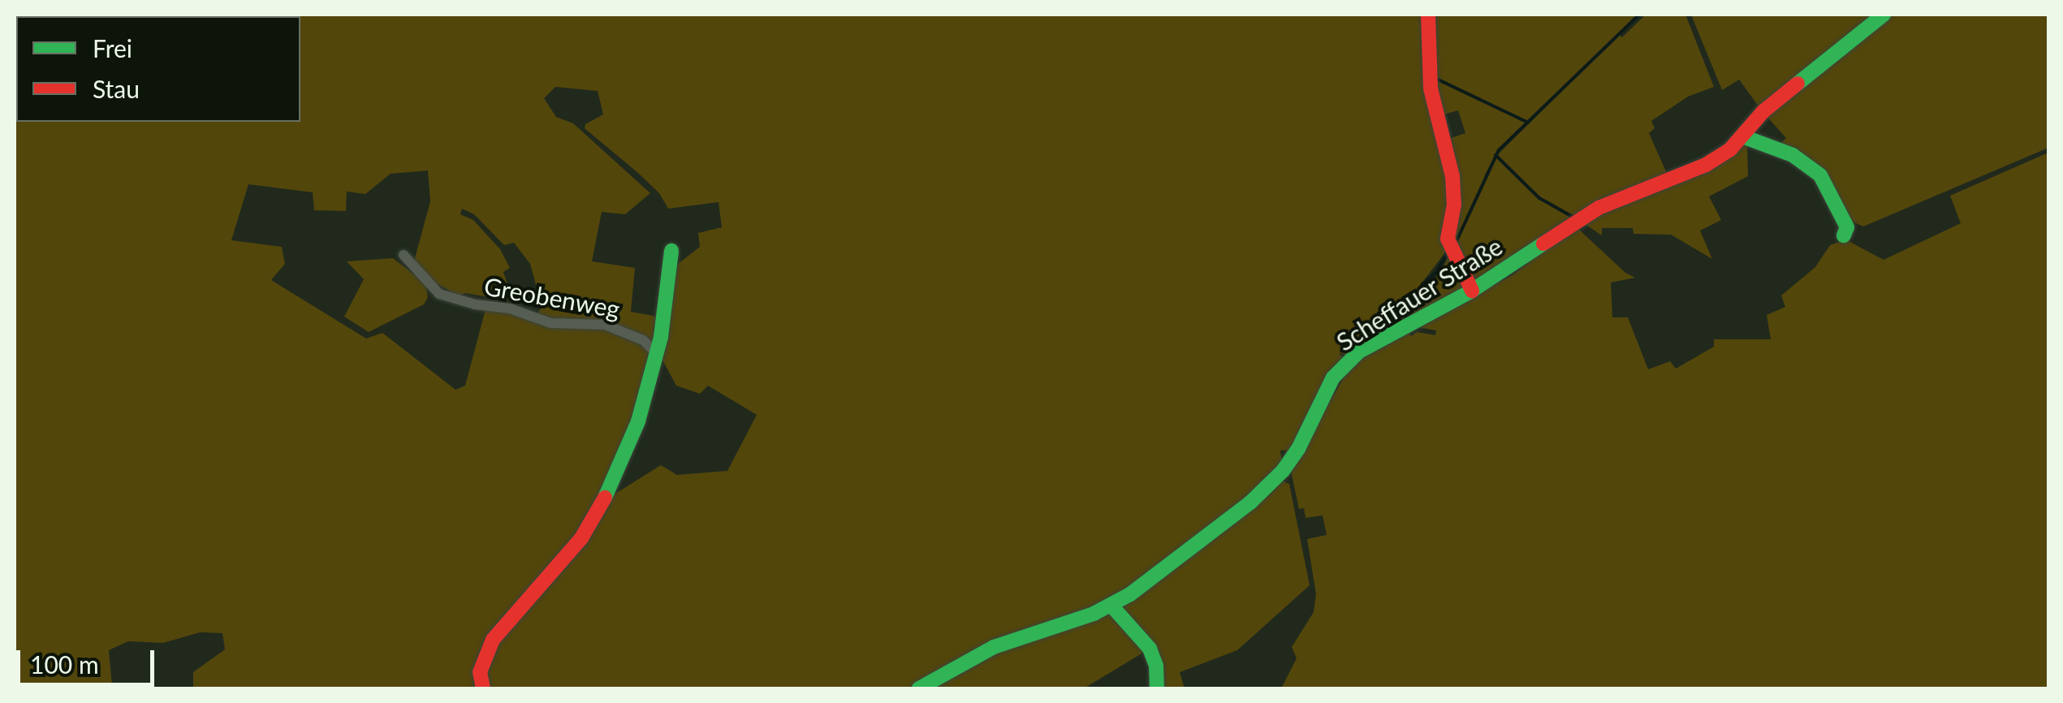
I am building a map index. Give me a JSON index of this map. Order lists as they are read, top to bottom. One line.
{"streets":{"street":["Scheffauer Straße","Greobenweg"]},"legend":["Frei","Stau"],"scale_bar":"100 m"}
